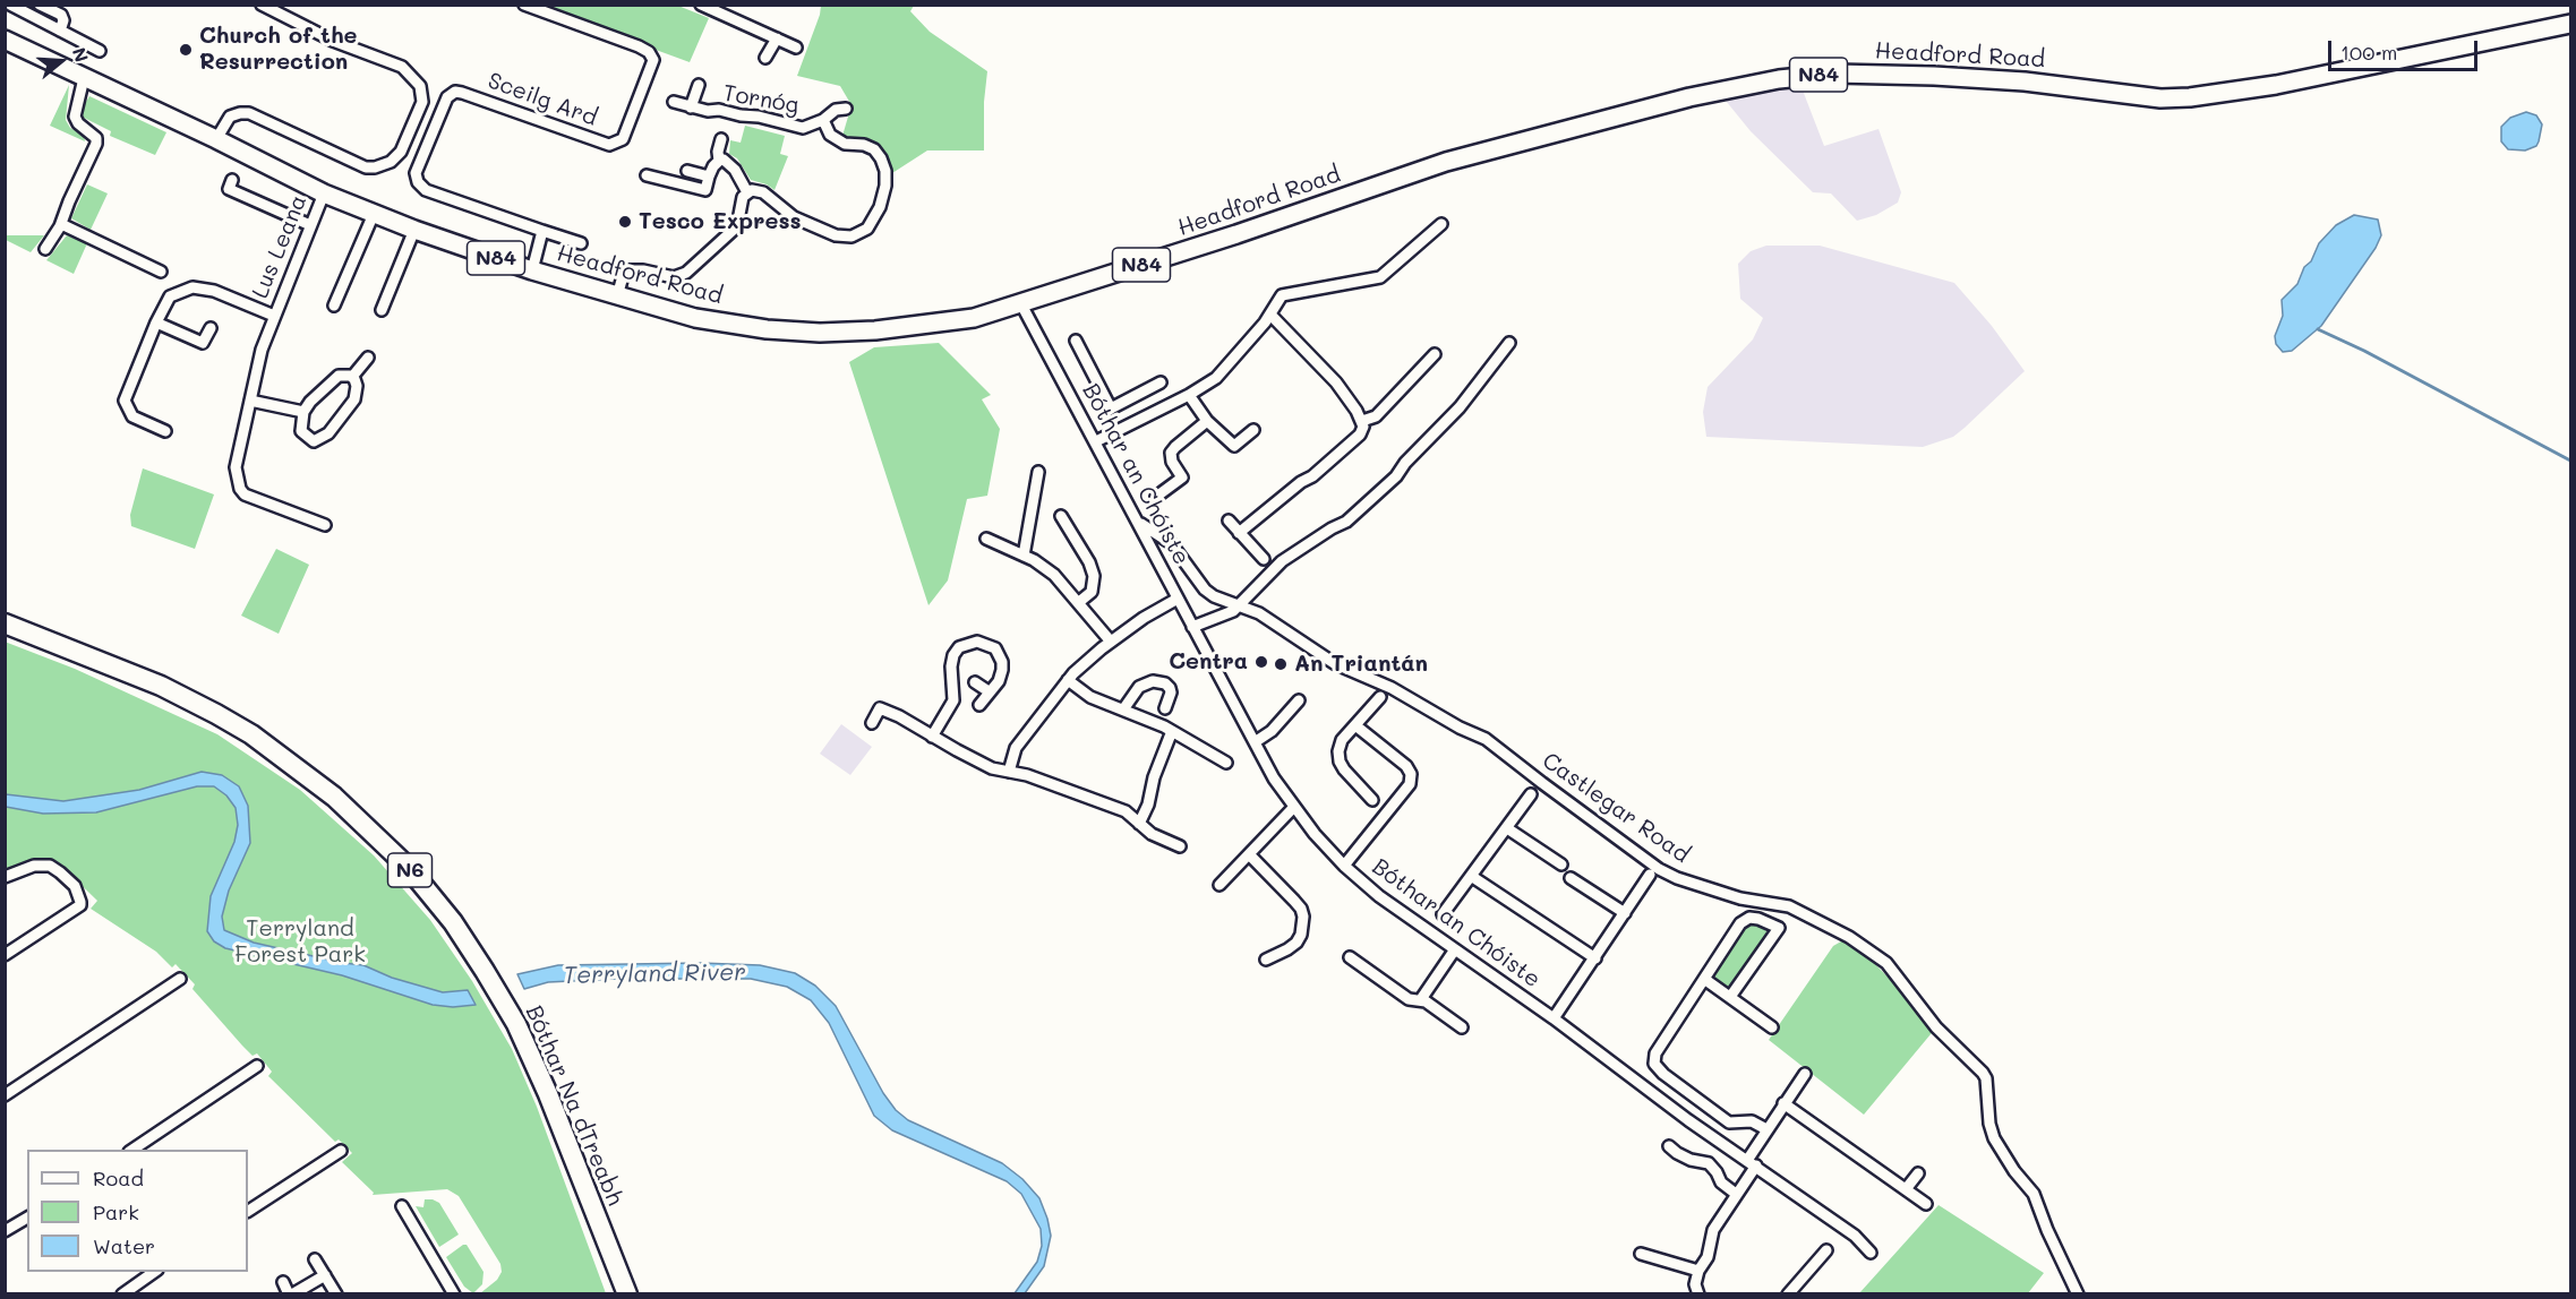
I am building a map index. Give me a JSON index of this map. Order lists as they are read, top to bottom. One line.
{"streets":{"highway":["N6","Bóthar Na dTreabh"],"main road":["Headford Road","N84"],"street":["Sceilg Ard","Tornóg","Lus Leana","Bóthar an Chóiste","Castlegar Road"]},"crossings":[["Headford Road","Lus Leana"],["Headford Road","Bóthar an Chóiste"],["Bóthar an Chóiste","Castlegar Road"]],"water":["Terryland River"],"parks":["Terryland Forest Park"],"places":["Church of the Resurrection","Tesco Express","Centra","An Triantán"],"legend":["Road","Park","Water"],"scale_bar":"100 m","north":"right"}
